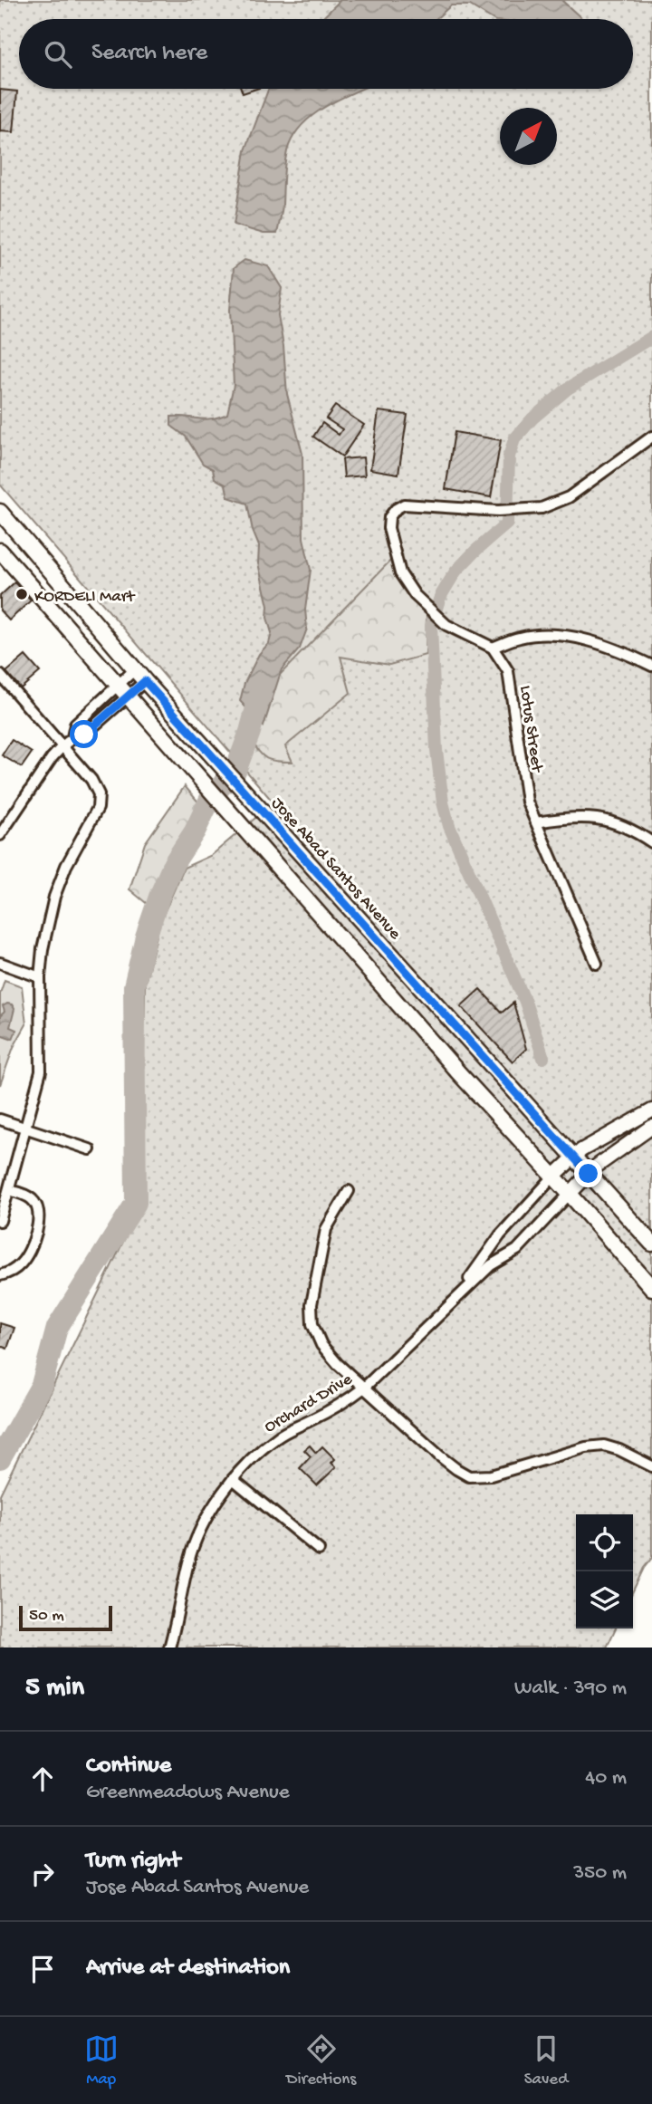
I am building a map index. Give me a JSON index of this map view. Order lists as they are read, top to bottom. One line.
{"streets":{"main road":["Jose Abad Santos Avenue"],"street":["Lotus Street","Orchard Drive"]},"crossings":[["Jose Abad Santos Avenue","Orchard Drive"]],"places":["KORDELI Mart"],"scale_bar":"50 m","north":"top right","page":{"search":"Search here","scale":"50 m","heading":["5 min","Walk · 390 m"],"list":[["Continue","Greenmeadows Avenue","40 m"],["Turn right","Jose Abad Santos Avenue","350 m"],"Arrive at destination"],"nav":["Map","Directions","Saved"]}}
